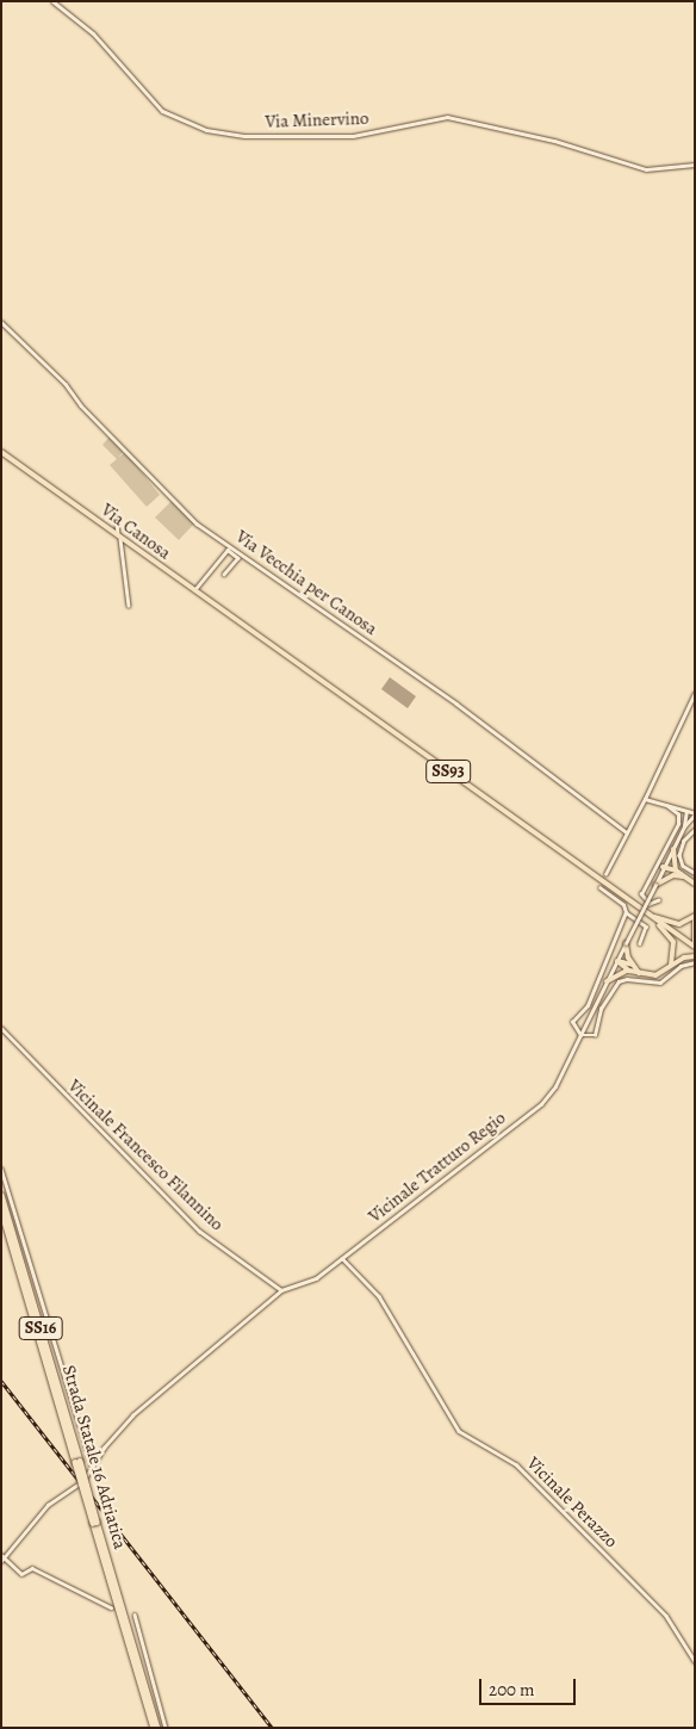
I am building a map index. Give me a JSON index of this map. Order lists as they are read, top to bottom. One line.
{"streets":{"highway":["SS16","Strada Statale 16 Adriatica"],"main road":["Via Minervino","Via Canosa","SS93"],"street":["Via Vecchia per Canosa","Vicinale Francesco Filannino","Vicinale Tratturo Regio","Vicinale Perazzo"]},"crossings":[["Via Canosa","SS93"],["Vicinale Francesco Filannino","Vicinale Tratturo Regio"],["Vicinale Tratturo Regio","Vicinale Perazzo"]],"scale_bar":"200 m"}
